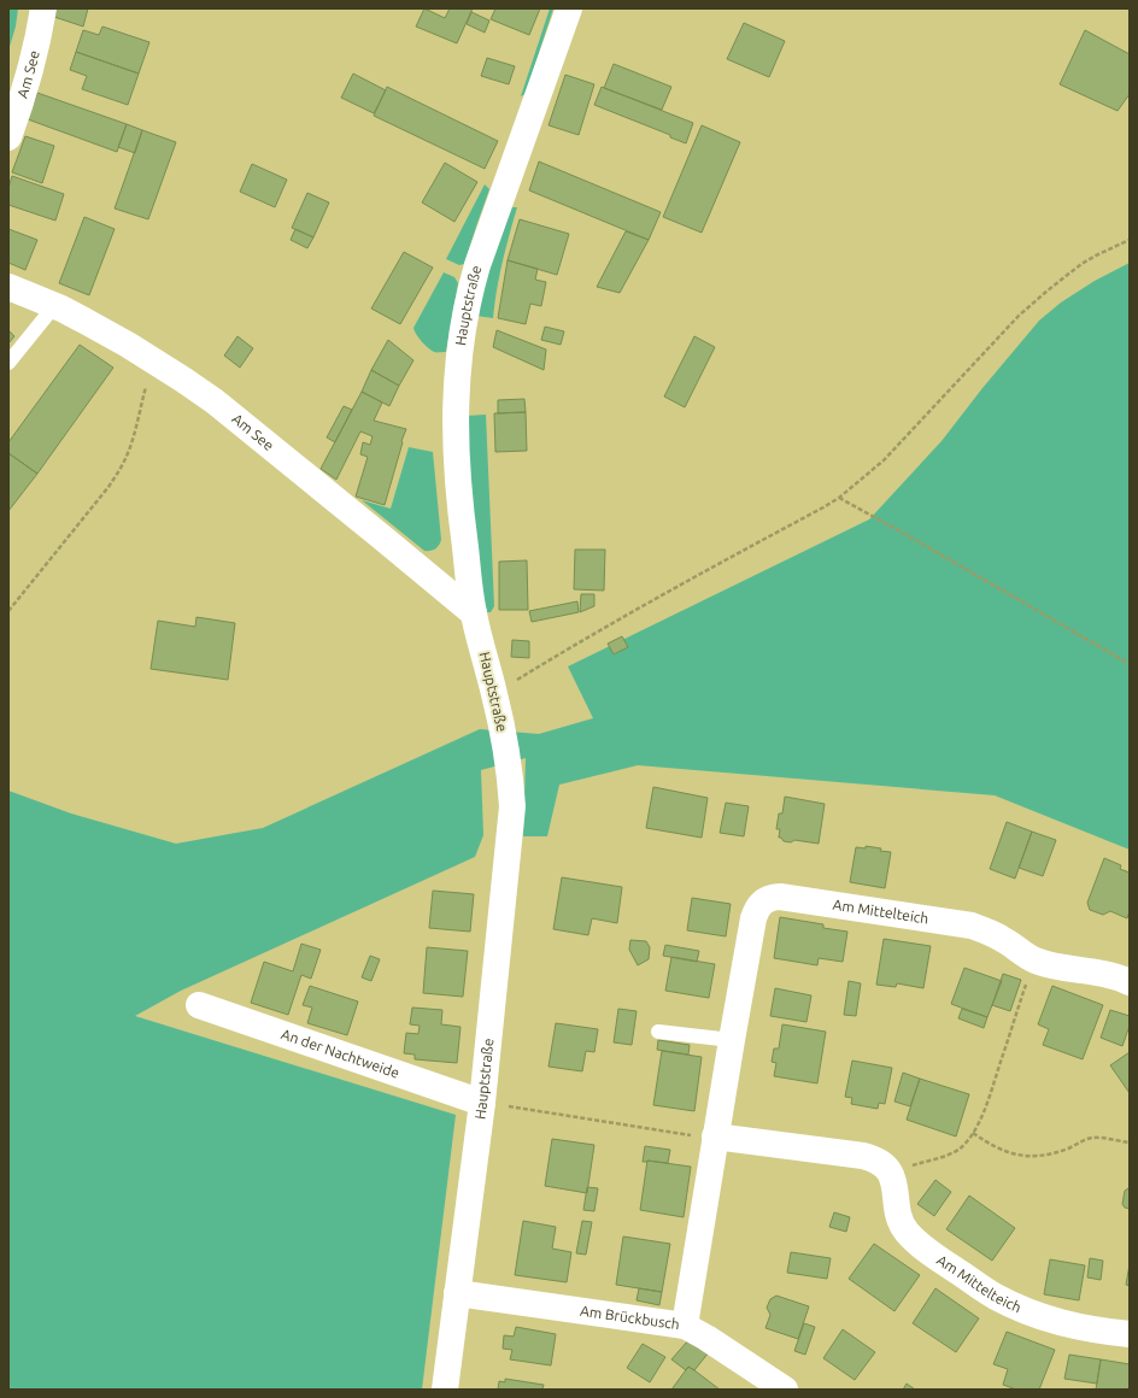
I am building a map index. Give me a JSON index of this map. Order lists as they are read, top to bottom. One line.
{"streets":{"street":["Am See","Hauptstraße","Am Mittelteich","An der Nachtweide","Am Brückbusch"]},"crossings":[["Am See","Hauptstraße"],["Hauptstraße","An der Nachtweide"],["Hauptstraße","Am Brückbusch"],["Am Mittelteich","Am Brückbusch"]]}
